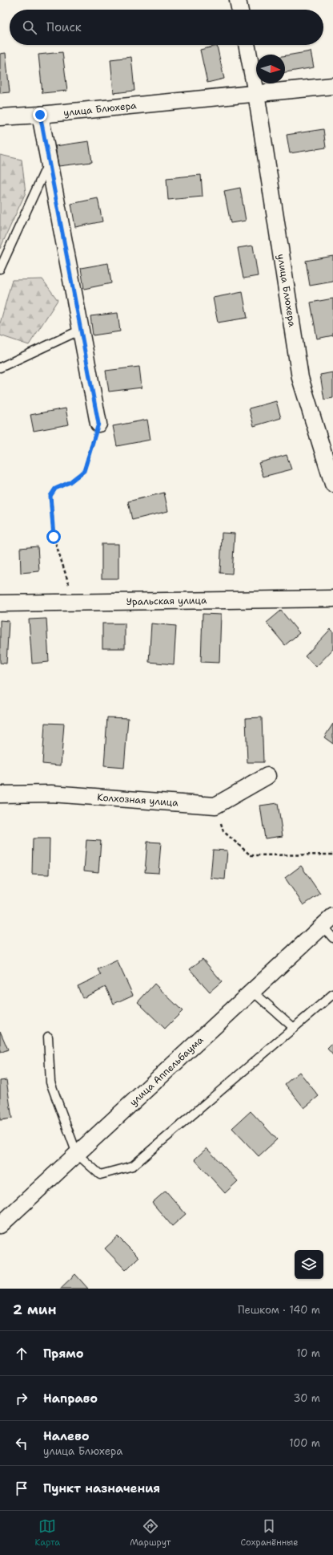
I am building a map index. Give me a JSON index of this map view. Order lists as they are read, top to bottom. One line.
{"streets":{"street":["улица Блюхера","Уральская улица","Колхозная улица","улица Аппельбаума"]},"north":"right","page":{"search":"Поиск","heading":["2 мин","Пешком · 140 m"],"list":[["Прямо","10 m"],["Направо","30 m"],["Налево","улица Блюхера","100 m"],"Пункт назначения"],"nav":["Карта","Маршрут","Сохранённые"]}}
